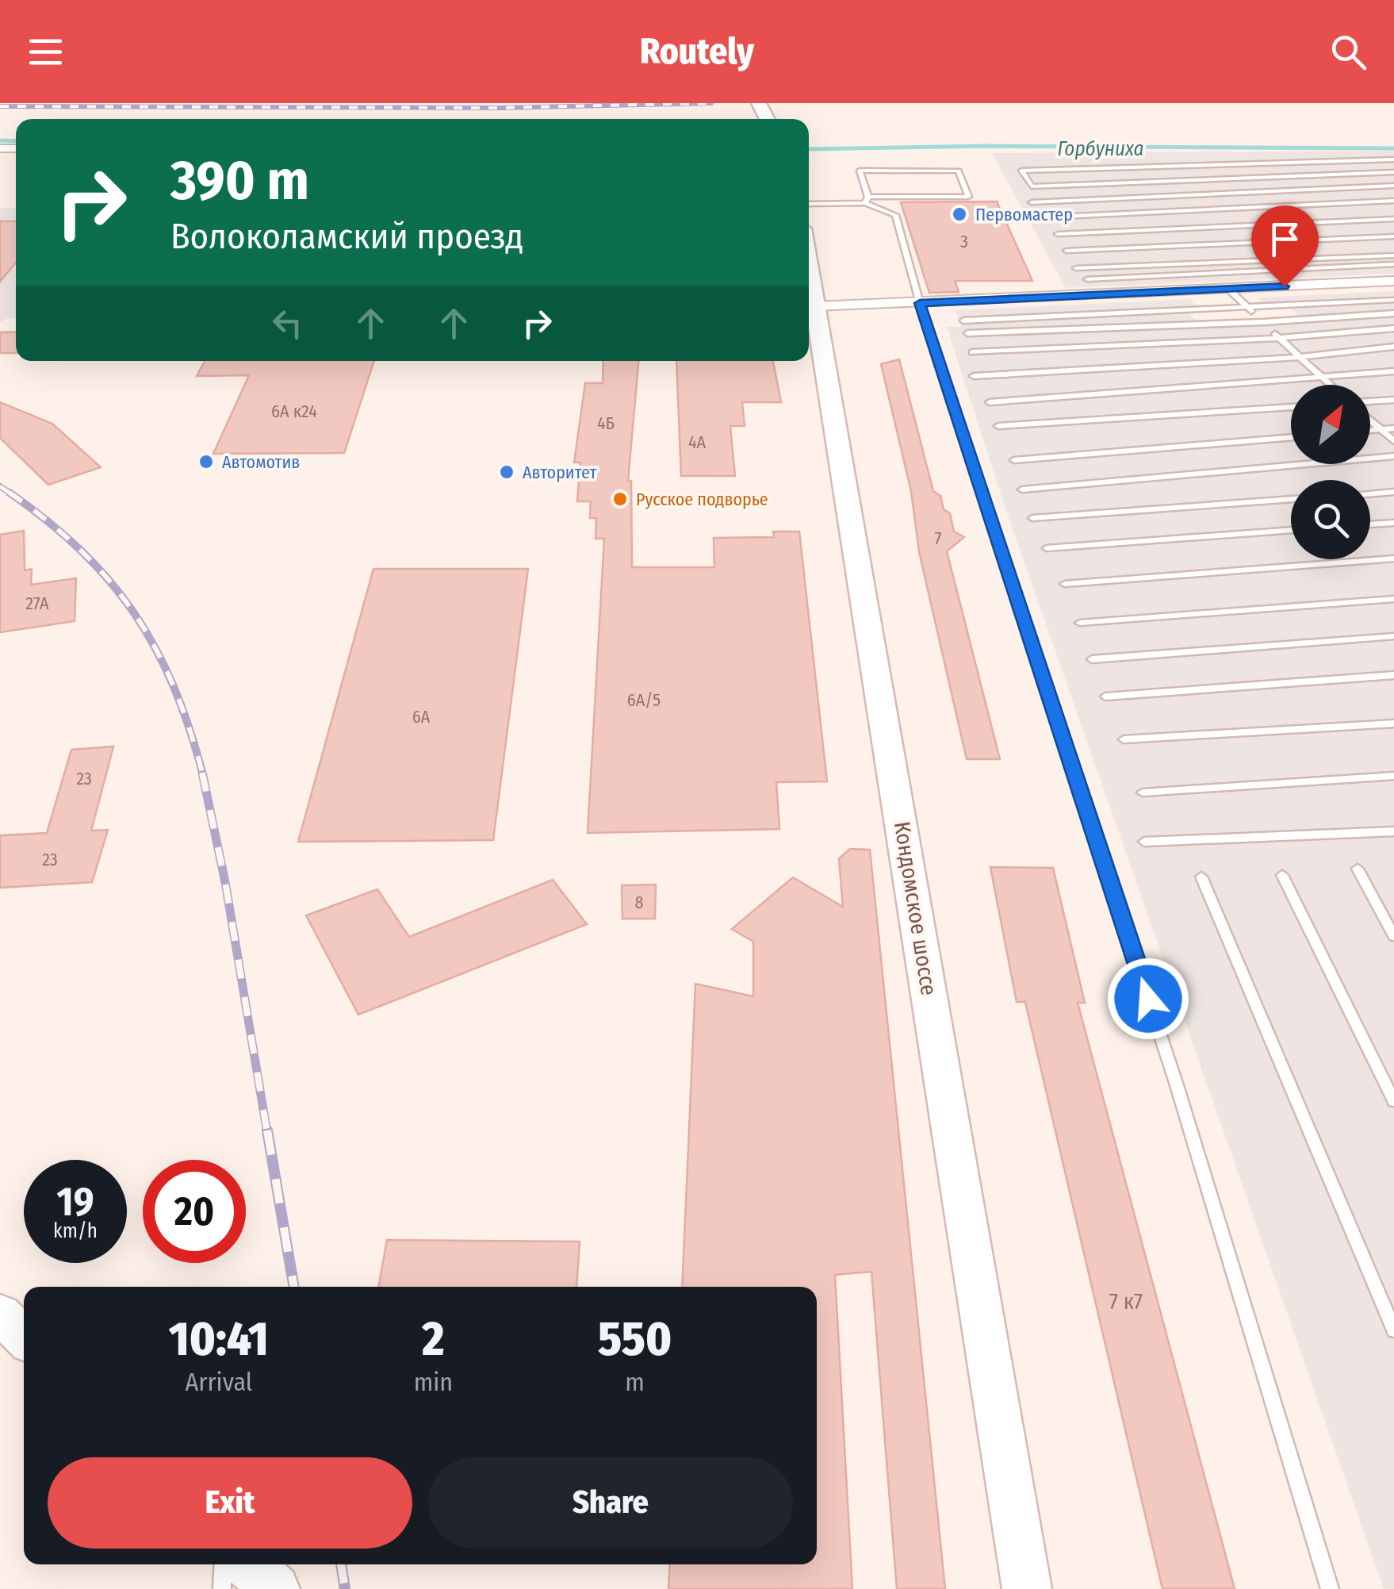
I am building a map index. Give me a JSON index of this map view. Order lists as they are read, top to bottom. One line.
{"streets":{"street":["Кондомское шоссе"]},"water":["Горбуниха"],"places":["Первомастер","Автомотив","Авторитет","Русское подворье"],"house_numbers":["3","6А к24","4Б","4А","7","27А","6А/5","6А","23","23","8","7 к7"],"north":"top right","page":{"header":"Routely","turn":["390 m","Волоколамский проезд"],"speed":"19 km/h","limit":"20","eta":["10:41","Arrival","2","min","550","m"],"buttons":["Exit","Share"]}}
